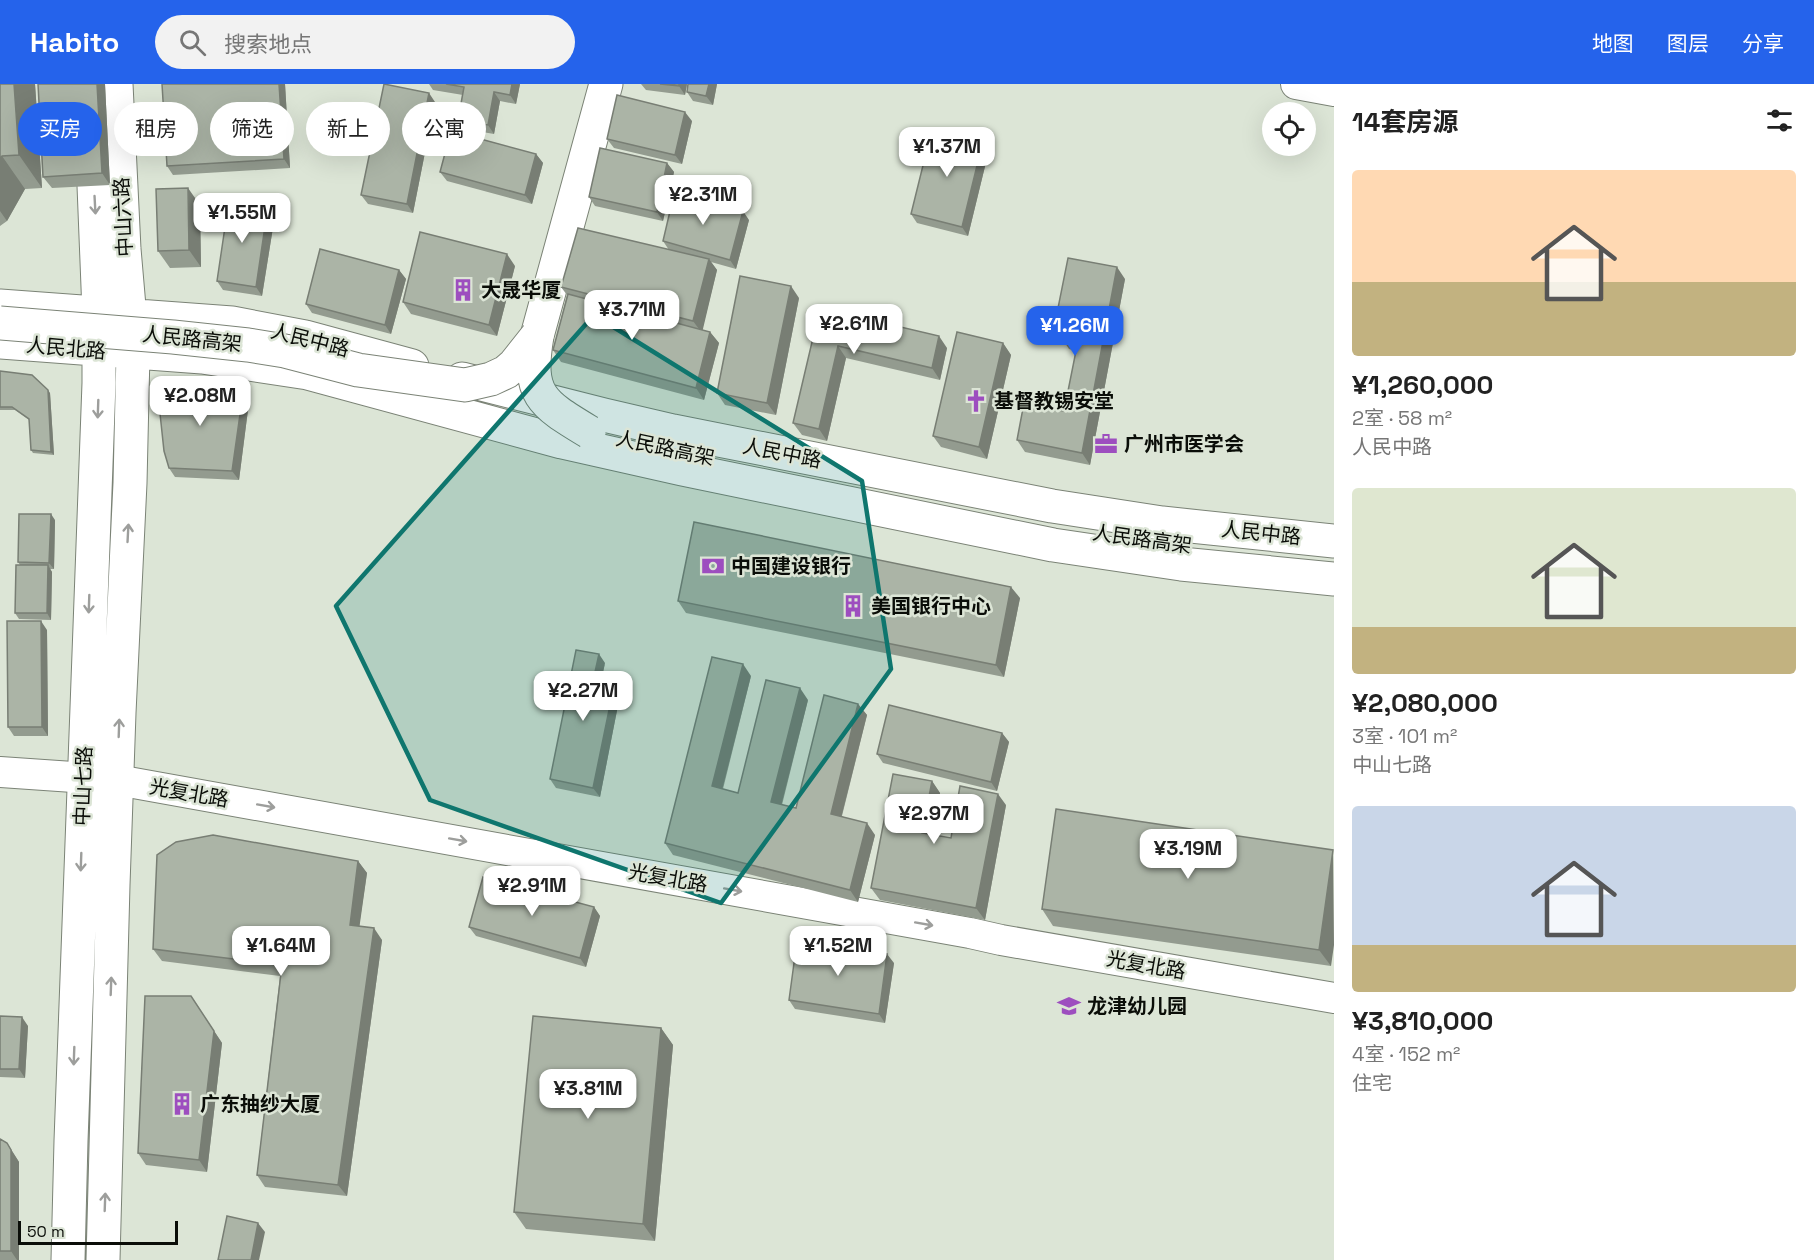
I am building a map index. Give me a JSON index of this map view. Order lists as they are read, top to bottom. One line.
{"streets":{"main road":["中山六路","人民路高架","人民中路","人民北路","中山七路"],"street":["光复北路"]},"crossings":[["中山六路","人民中路"],["中山六路","人民北路"],["中山六路","中山七路"],["人民中路","人民北路"],["人民中路","中山七路"],["人民北路","中山七路"],["中山七路","光复北路"]],"one_way":["光复北路"],"places":{"building":["大晟华厦","美国银行中心","广东抽纱大厦"],"church":["基督教锡安堂"],"office":["广州市医学会"],"bank":["中国建设银行"],"school or university":["龙津幼儿园"]},"scale_bar":"50 m","page":{"header":"Habito","search":"搜索地点","nav":["地图","图层","分享"],"heading":"14套房源","chip":["买房","租房","筛选","新上","公寓"],"price":["¥1.37M","¥2.31M","¥1.55M","¥3.71M","¥2.61M","¥1.26M","¥2.08M","¥2.27M","¥2.97M","¥3.19M","¥2.91M","¥1.64M","¥1.52M","¥3.81M"],"list":[{"name":"¥1,260,000","note":"2室 · 58 m² · 人民中路"},{"name":"¥2,080,000","note":"3室 · 101 m² · 中山七路"},{"name":"¥3,810,000","note":"4室 · 152 m² · 住宅"}],"scale":"50 m"}}
